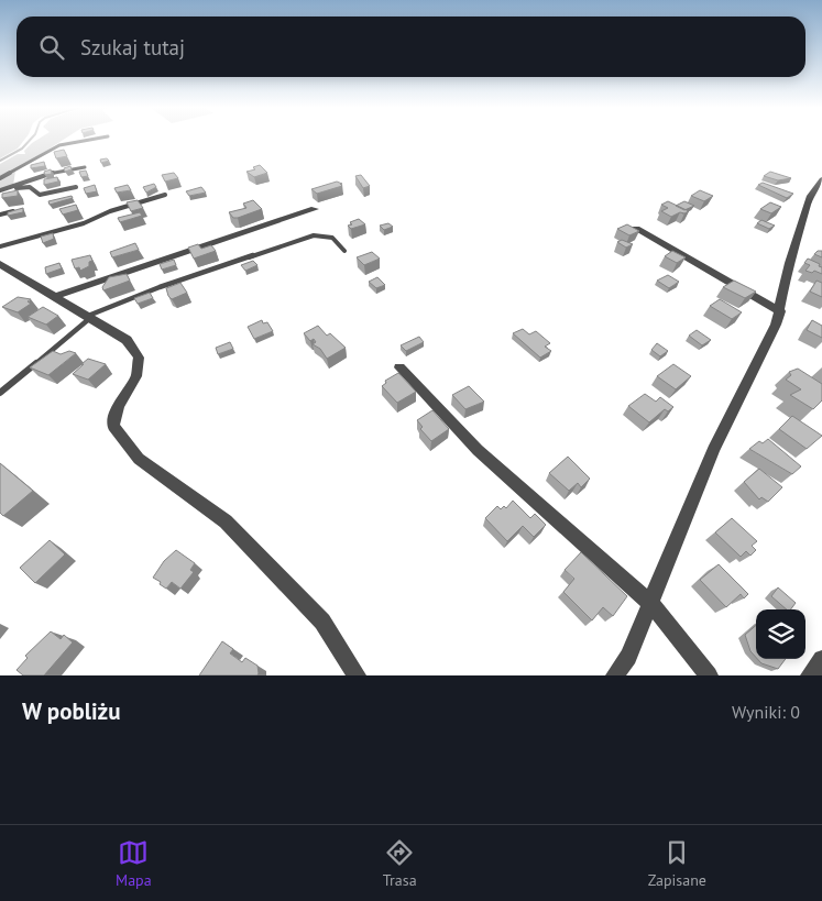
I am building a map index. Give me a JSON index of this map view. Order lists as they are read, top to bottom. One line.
{"page":{"search":"Szukaj tutaj","heading":["W pobliżu","Wyniki: 0"],"nav":["Mapa","Trasa","Zapisane"]}}
